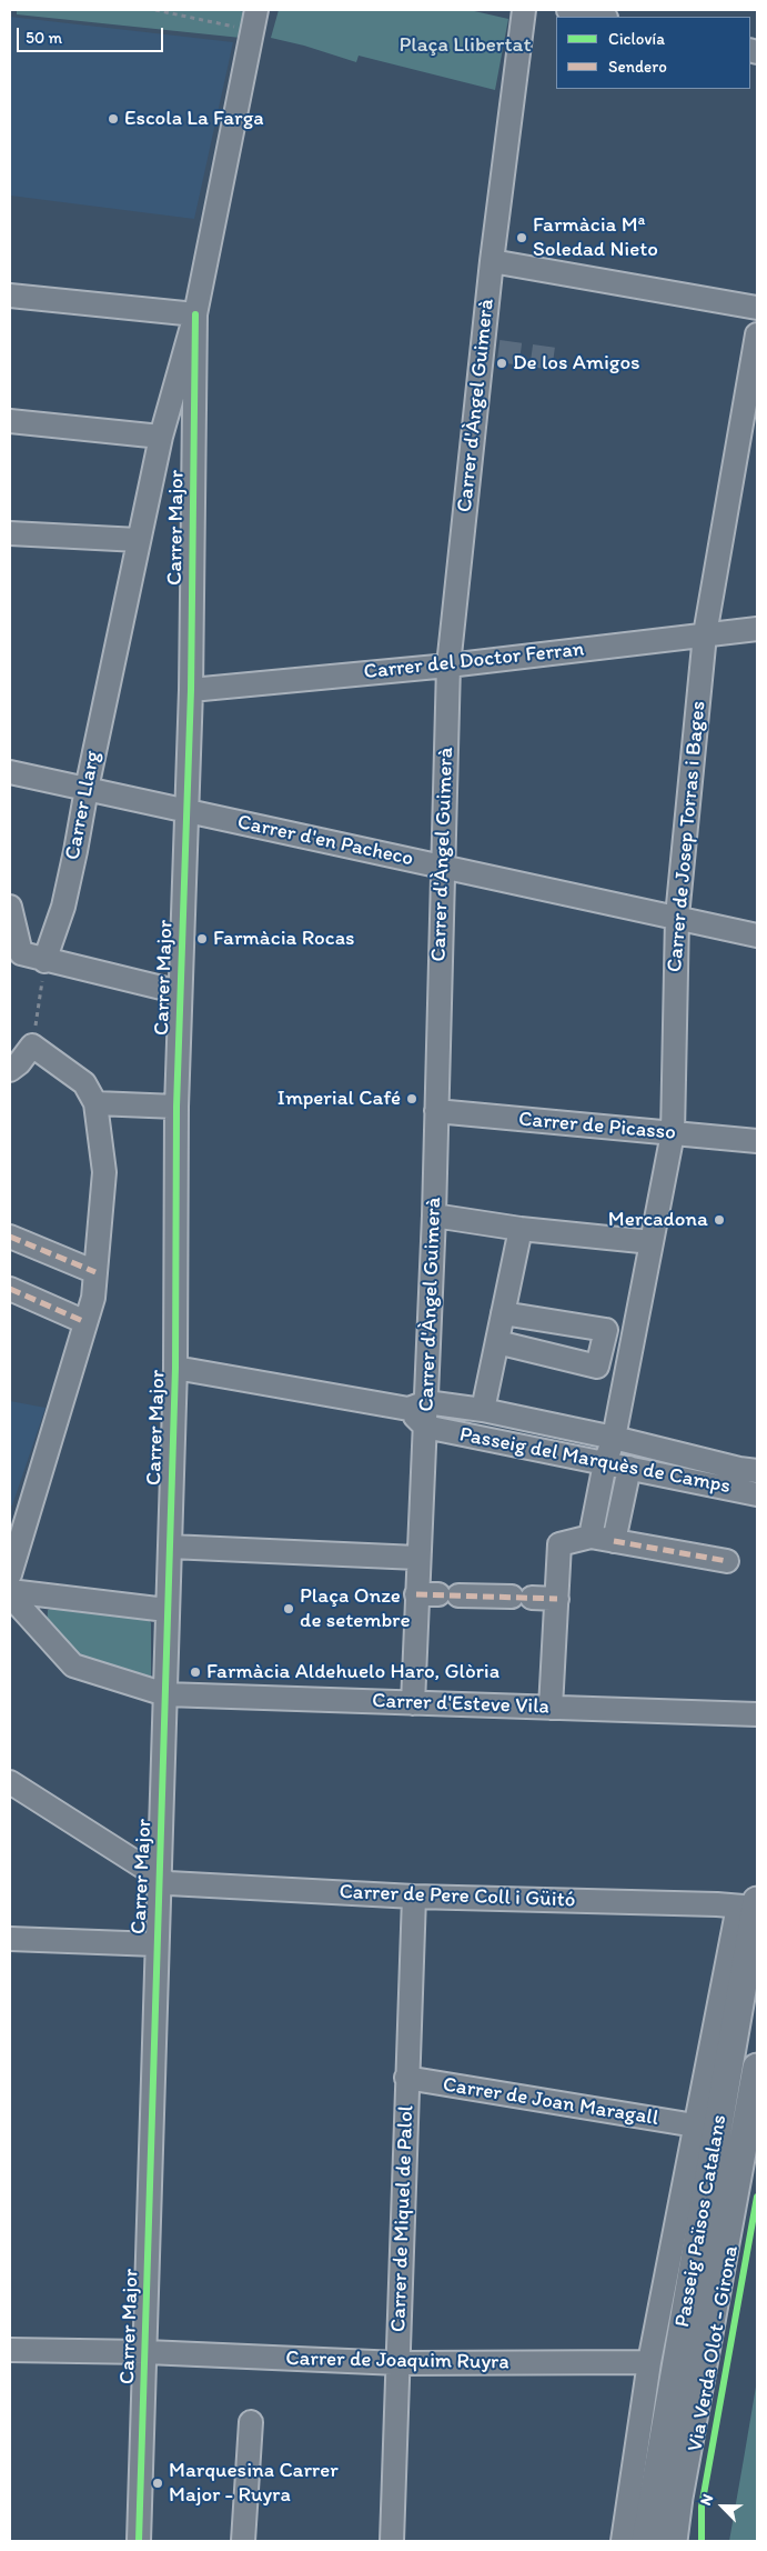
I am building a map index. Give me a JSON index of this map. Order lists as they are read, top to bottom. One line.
{"streets":{"main road":["Passeig Països Catalans"],"street":["Carrer d'Àngel Guimerà","Carrer Major","Carrer del Doctor Ferran","Carrer Llarg","Carrer de Josep Torras i Bages","Carrer d'en Pacheco","Carrer de Picasso","Passeig del Marquès de Camps","Carrer d'Esteve Vila","Carrer de Pere Coll i Güitó","Carrer de Joan Maragall","Carrer de Miquel de Palol","Carrer de Joaquim Ruyra"],"cycle path":["Via Verda Olot - Girona"]},"crossings":[["Carrer d'Àngel Guimerà","Carrer del Doctor Ferran"],["Carrer d'Àngel Guimerà","Carrer d'en Pacheco"],["Carrer d'Àngel Guimerà","Carrer de Picasso"],["Carrer d'Àngel Guimerà","Passeig del Marquès de Camps"],["Carrer d'Àngel Guimerà","Carrer d'Esteve Vila"],["Carrer Major","Carrer del Doctor Ferran"],["Carrer Major","Carrer Llarg"],["Carrer Major","Carrer d'en Pacheco"],["Carrer Major","Passeig del Marquès de Camps"],["Carrer Major","Carrer d'Esteve Vila"],["Carrer Major","Carrer de Pere Coll i Güitó"],["Carrer Major","Carrer de Joaquim Ruyra"],["Carrer del Doctor Ferran","Carrer de Josep Torras i Bages"],["Carrer Llarg","Carrer d'en Pacheco"],["Carrer de Josep Torras i Bages","Carrer d'en Pacheco"],["Carrer de Josep Torras i Bages","Carrer de Picasso"],["Carrer de Josep Torras i Bages","Passeig del Marquès de Camps"],["Carrer de Pere Coll i Güitó","Carrer de Miquel de Palol"],["Carrer de Pere Coll i Güitó","Passeig Països Catalans"],["Carrer de Joan Maragall","Carrer de Miquel de Palol"],["Carrer de Joan Maragall","Passeig Països Catalans"],["Carrer de Miquel de Palol","Carrer de Joaquim Ruyra"],["Passeig Països Catalans","Carrer de Joaquim Ruyra"]],"parks":["Plaça Llibertat"],"places":["Escola La Farga","Farmàcia Mª Soledad Nieto","De los Amigos","Farmàcia Rocas","Imperial Café","Mercadona","Plaça Onze de setembre","Farmàcia Aldehuelo Haro, Glòria","Marquesina Carrer Major - Ruyra"],"legend":["Ciclovía","Sendero"],"scale_bar":"50 m","north":"top left"}
